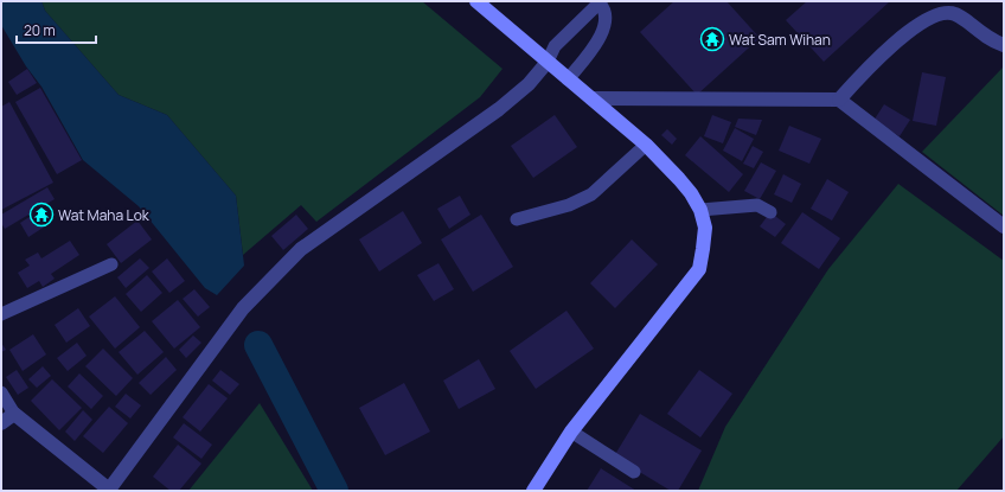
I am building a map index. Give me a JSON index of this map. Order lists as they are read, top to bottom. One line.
{"places":{"temple":["Wat Sam Wihan","Wat Maha Lok"]},"scale_bar":"20 m"}
